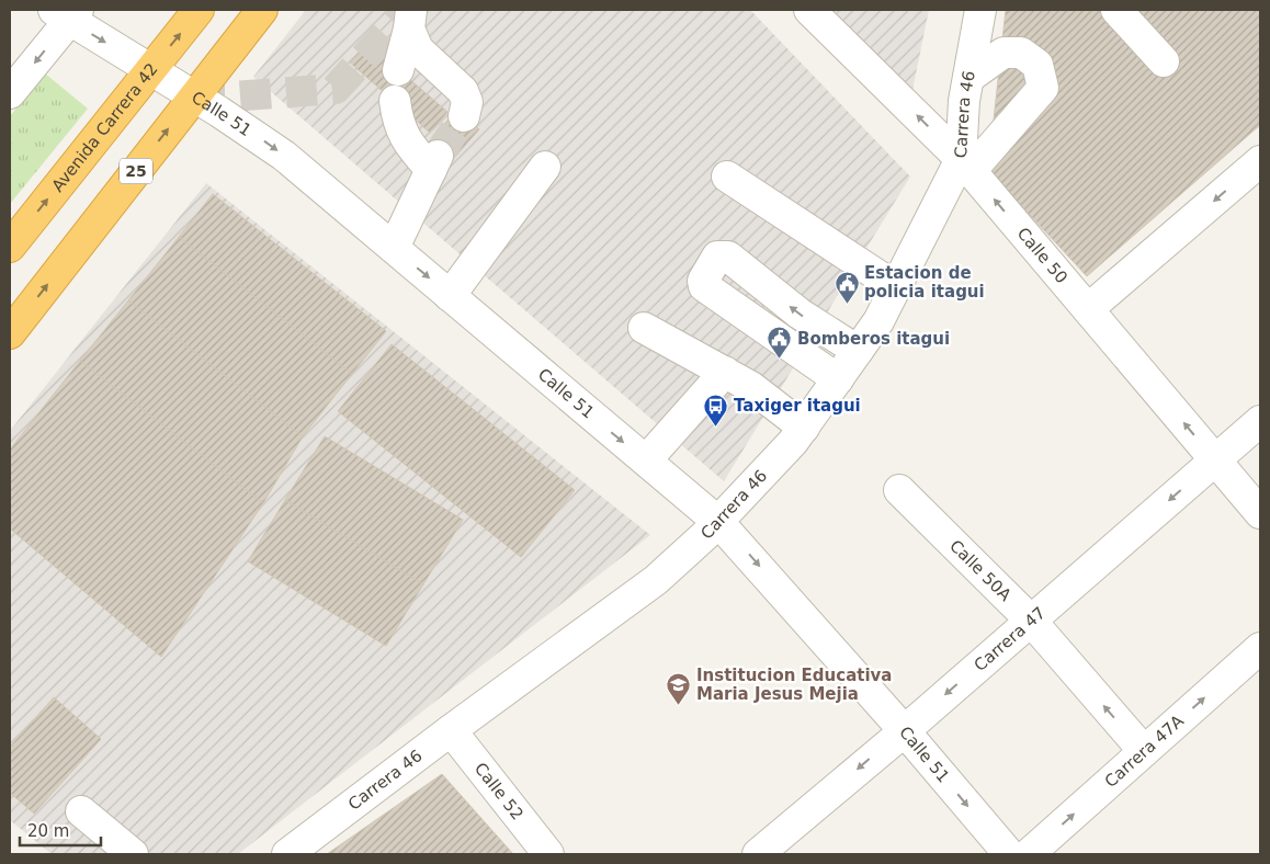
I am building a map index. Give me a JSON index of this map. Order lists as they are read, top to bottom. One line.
{"streets":{"highway":["Avenida Carrera 42","25"],"street":["Calle 51","Carrera 46","Calle 50","Calle 50A","Carrera 47","Carrera 47A","Calle 52"]},"crossings":[["Calle 51","Carrera 46"],["Calle 51","Avenida Carrera 42"],["Calle 51","25"],["Calle 51","Carrera 47"],["Carrera 46","Calle 50"],["Carrera 46","Calle 52"],["Calle 50","Carrera 47"],["Calle 50A","Carrera 47"],["Calle 50A","Carrera 47A"]],"one_way":["Calle 51","Calle 50A","Carrera 47","Carrera 47A"],"places":{"public building":["Estacion de policia itagui","Bomberos itagui"],"bus stop":["Taxiger itagui"],"school or university":["Institucion Educativa Maria Jesus Mejia"]},"scale_bar":"20 m"}
